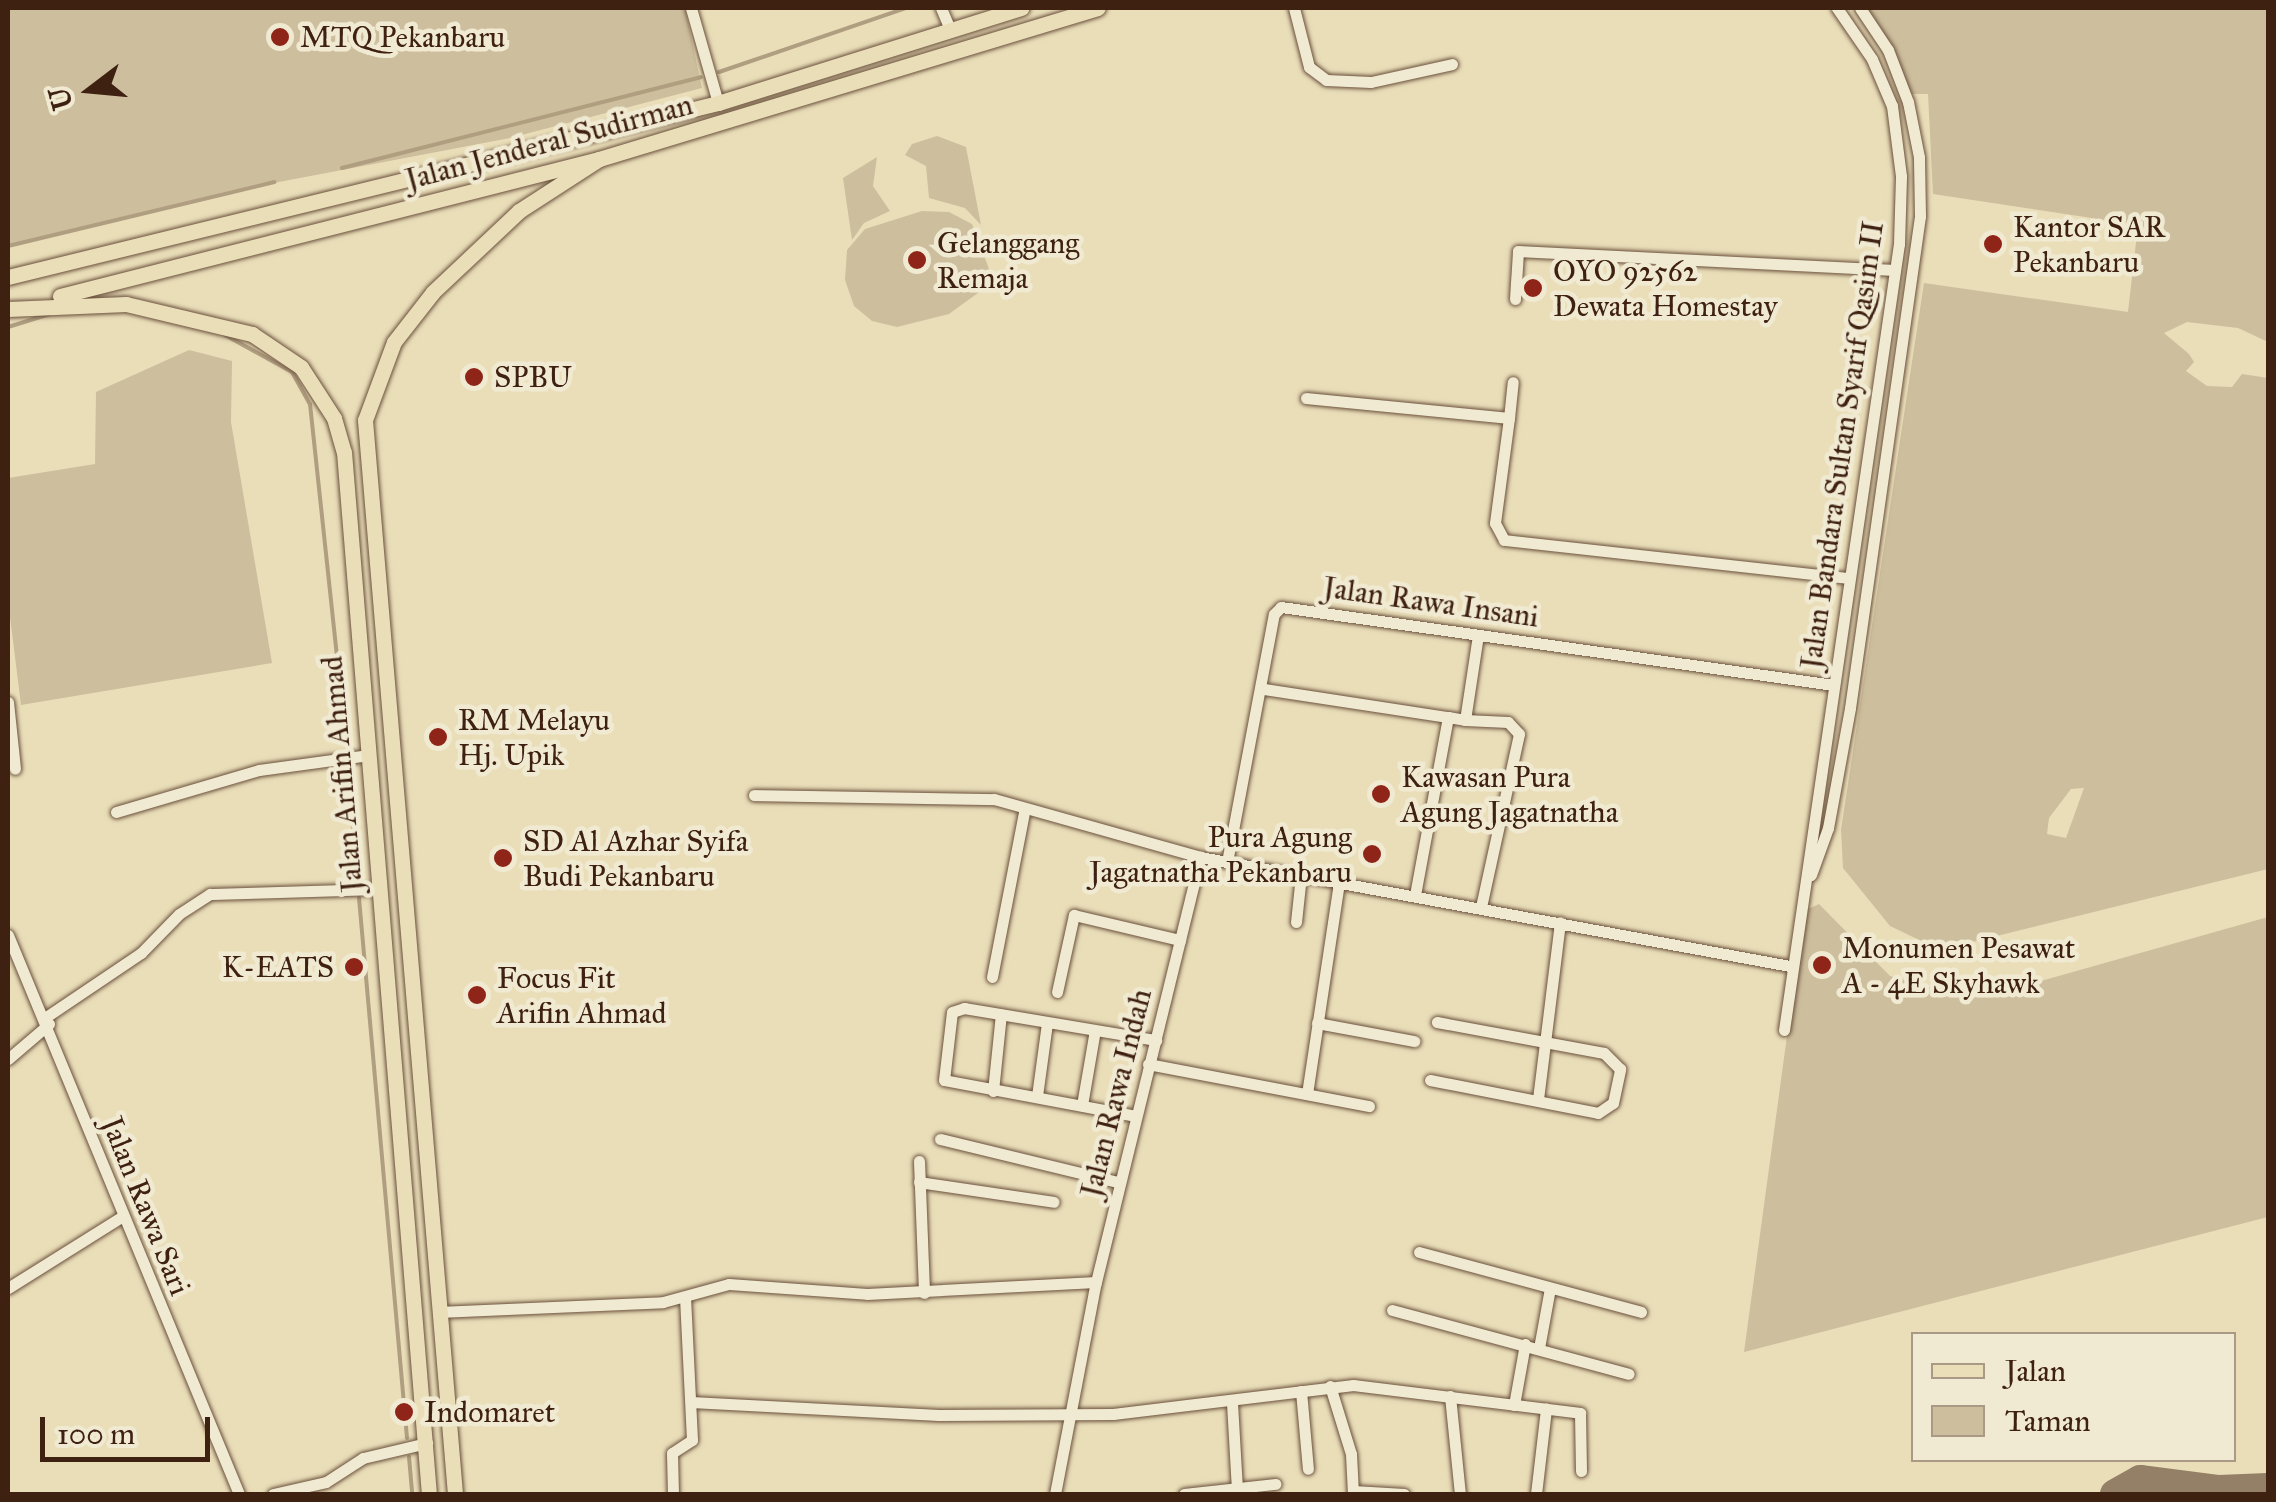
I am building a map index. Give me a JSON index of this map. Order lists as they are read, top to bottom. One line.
{"streets":{"main road":["Jalan Jenderal Sudirman","Jalan Arifin Ahmad"],"street":["Jalan Bandara Sultan Syarif Qasim II","Jalan Rawa Insani","Jalan Rawa Indah","Jalan Rawa Sari"]},"crossings":[["Jalan Jenderal Sudirman","Jalan Arifin Ahmad"],["Jalan Bandara Sultan Syarif Qasim II","Jalan Rawa Insani"]],"places":["MTQ Pekanbaru","Kantor SAR Pekanbaru","Gelanggang Remaja","OYO 92562 Dewata Homestay","SPBU","RM Melayu Hj. Upik","Kawasan Pura Agung Jagatnatha","Pura Agung Jagatnatha Pekanbaru","SD Al Azhar Syifa Budi Pekanbaru","Monumen Pesawat A - 4E Skyhawk","K-EATS","Focus Fit Arifin Ahmad","Indomaret"],"legend":["Jalan","Taman"],"scale_bar":"100 m","north":"left"}
